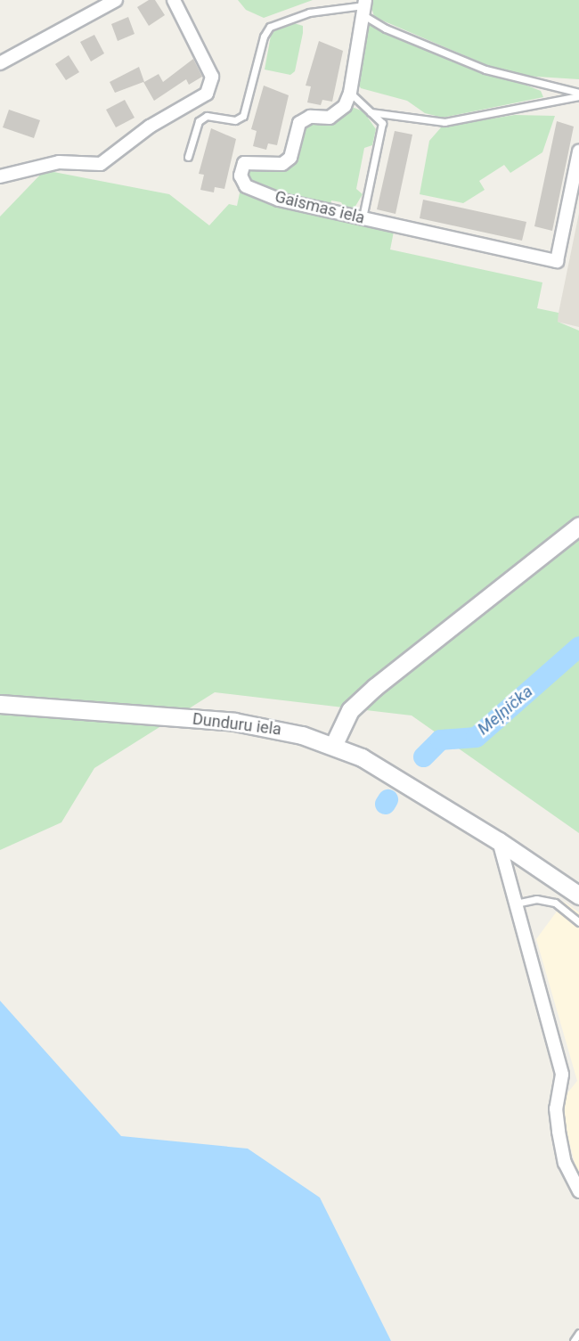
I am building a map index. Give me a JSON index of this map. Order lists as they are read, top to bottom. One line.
{"streets":{"street":["Gaismas iela","Dunduru iela"]},"water":["Meļņička"]}
